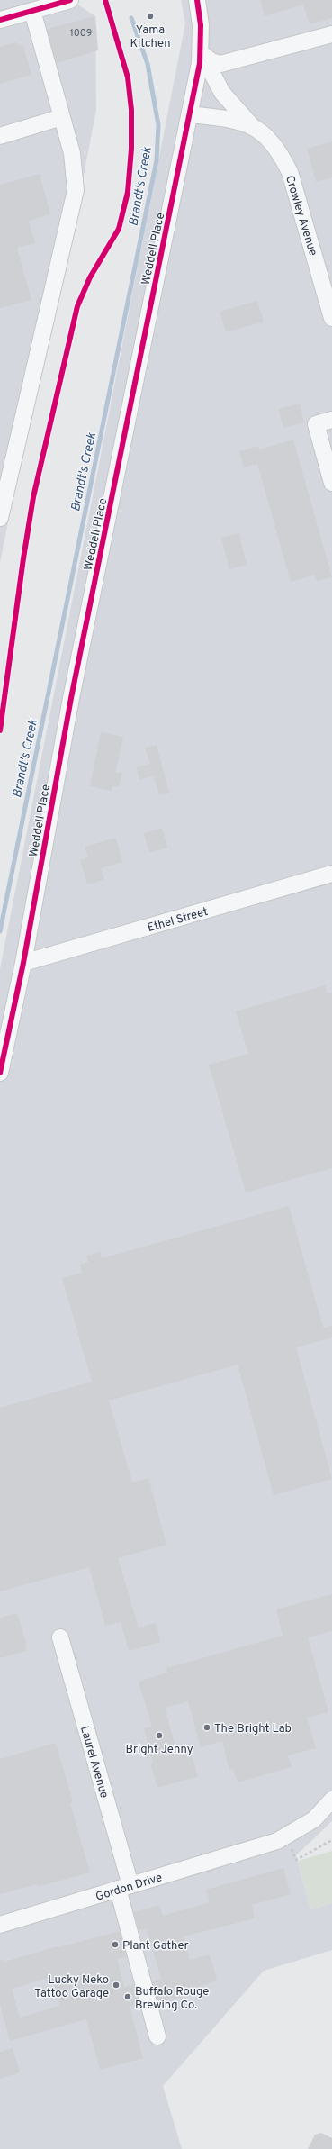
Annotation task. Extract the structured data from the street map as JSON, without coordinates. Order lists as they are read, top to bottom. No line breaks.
{"streets":{"street":["Crowley Avenue","Weddell Place","Ethel Street","Laurel Avenue","Gordon Drive"]},"crossings":[["Crowley Avenue","Weddell Place"],["Weddell Place","Ethel Street"],["Laurel Avenue","Gordon Drive"]],"water":["Brandt's Creek"],"places":["Yama Kitchen","The Bright Lab","Bright Jenny","Plant Gather","Lucky Neko Tattoo Garage","Buffalo Rouge Brewing Co."],"house_numbers":["1009"]}
